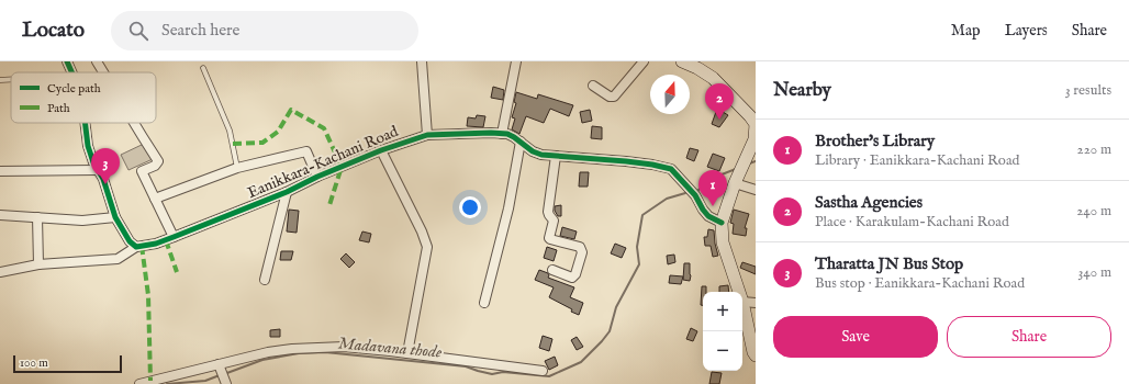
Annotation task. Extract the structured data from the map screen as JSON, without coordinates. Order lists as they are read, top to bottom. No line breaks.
{"streets":{"street":["Eanikkara-Kachani Road"]},"water":["Madavana thode"],"legend":["Cycle path","Path"],"scale_bar":"100 m","north":"top","page":{"header":"Locato","search":"Search here","nav":["Map","Layers","Share"],"heading":["Nearby","3 results"],"pins":["2","3","1"],"list":[{"mark":"1","name":"Brother's Library","note":"Library · Eanikkara-Kachani Road","value":"220 m"},{"mark":"2","name":"Sastha Agencies","note":"Place · Karakulam-Kachani Road","value":"240 m"},{"mark":"3","name":"Tharatta JN Bus Stop","note":"Bus stop · Eanikkara-Kachani Road","value":"340 m"}],"map_buttons":["+","−"],"buttons":["Save","Share"],"scale":"100 m"}}
